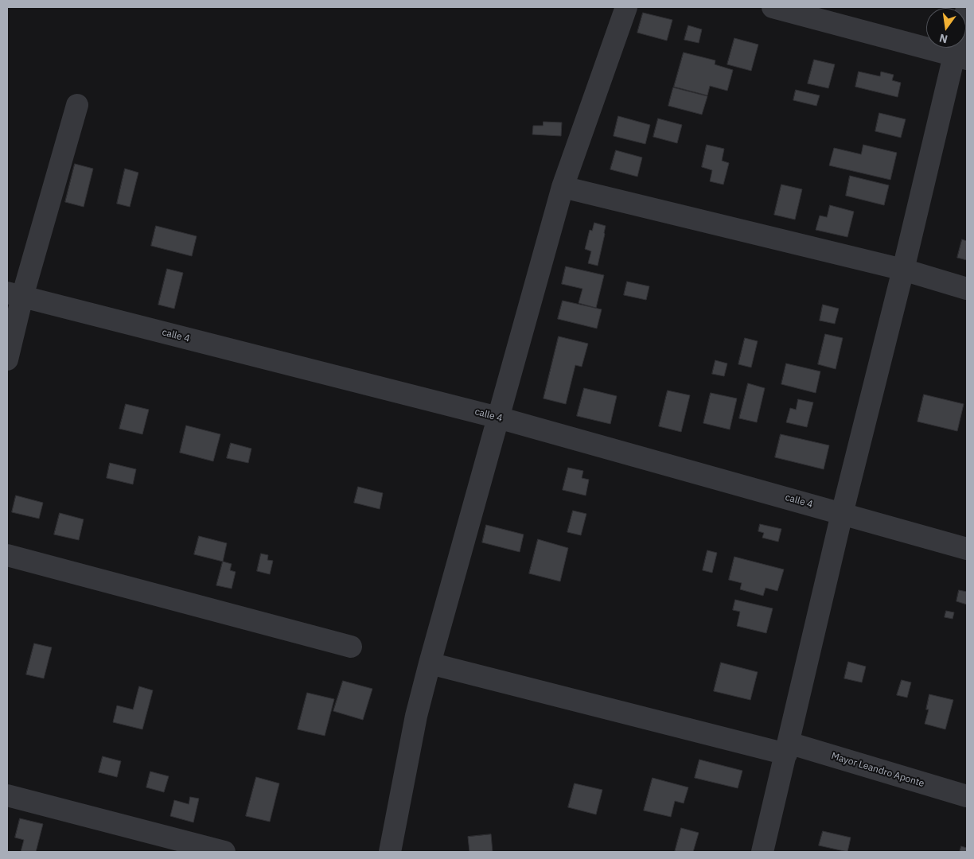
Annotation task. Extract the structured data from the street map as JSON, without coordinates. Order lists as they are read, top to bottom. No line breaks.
{"streets":{"street":["calle 4","Mayor Leandro Aponte"]},"north":"bottom"}
